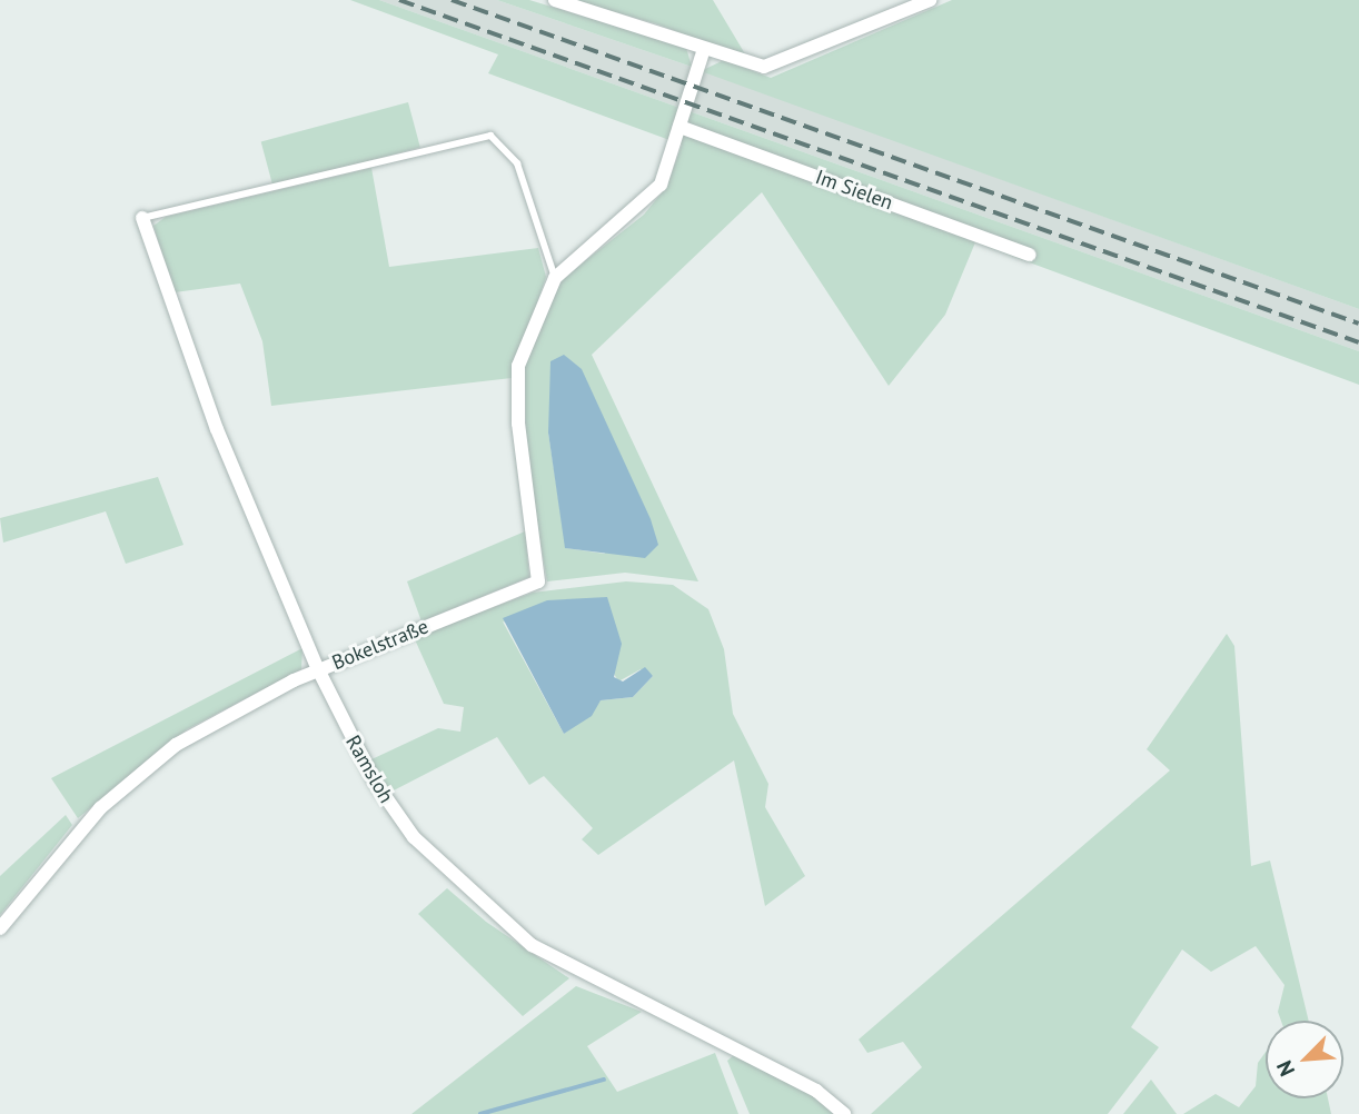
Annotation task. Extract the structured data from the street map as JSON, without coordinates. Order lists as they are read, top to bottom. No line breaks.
{"streets":{"street":["Im Sielen","Bokelstraße","Ramsloh"]},"crossings":[["Im Sielen","Bokelstraße"],["Bokelstraße","Ramsloh"]],"north":"bottom left"}
